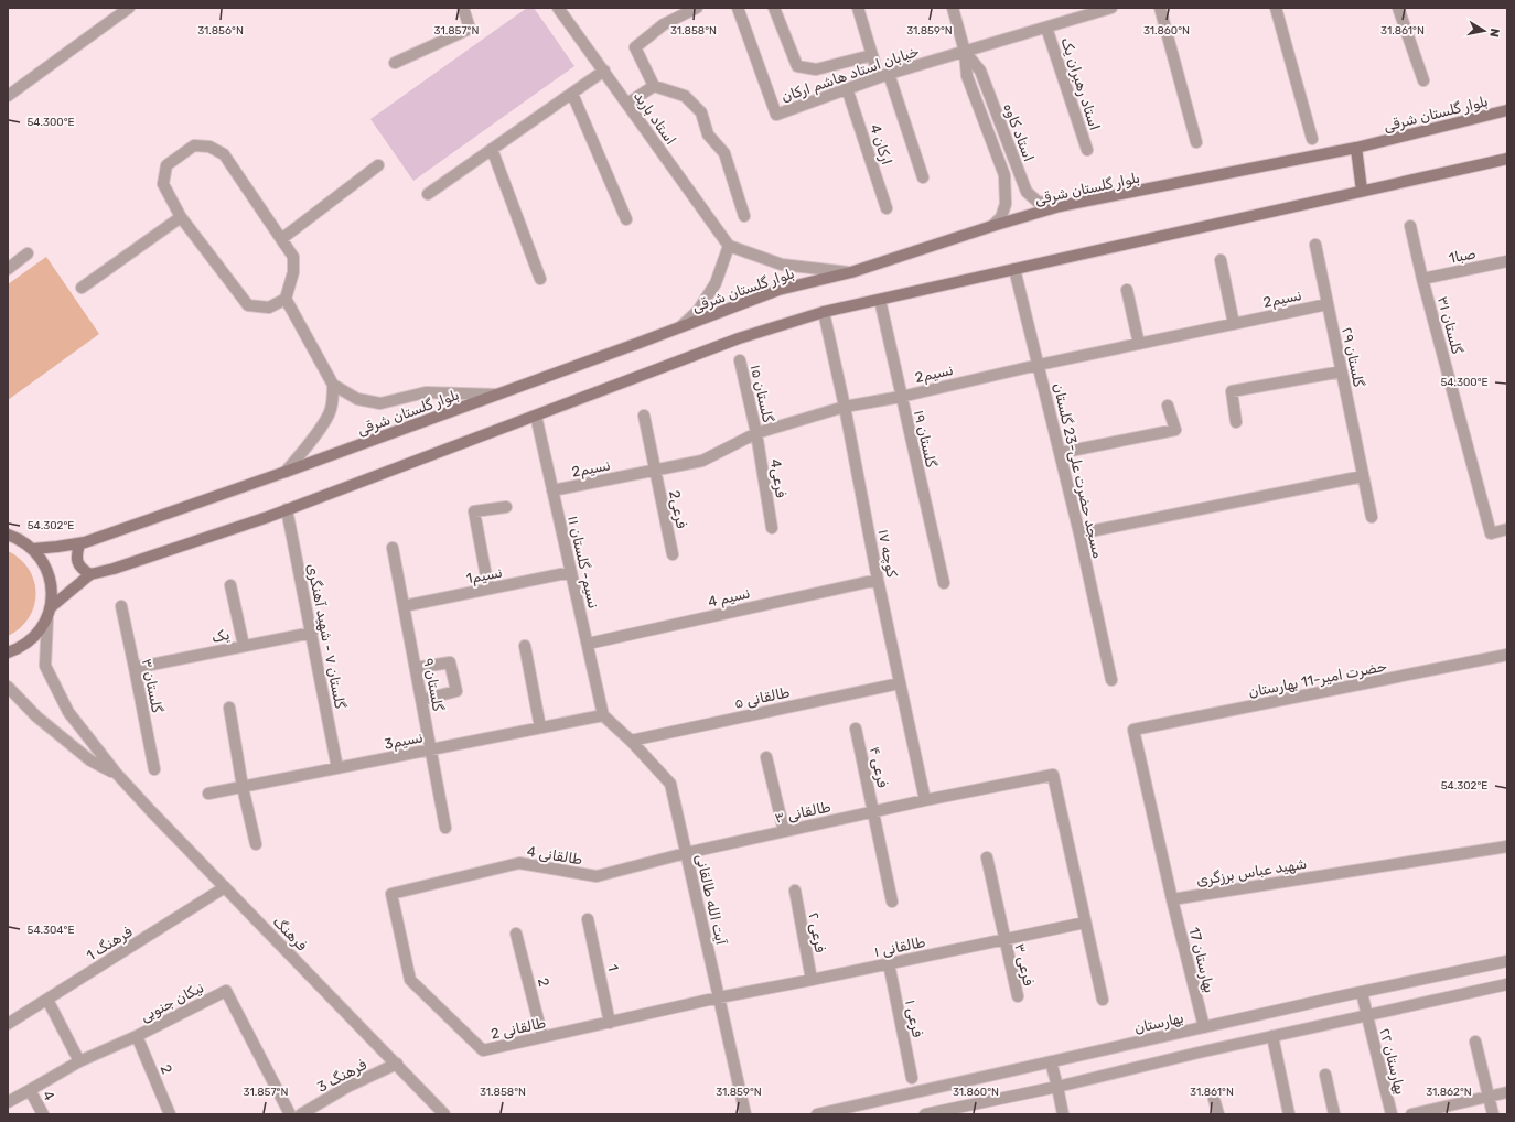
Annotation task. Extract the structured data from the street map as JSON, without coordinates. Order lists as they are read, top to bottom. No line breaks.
{"streets":{"main road":["بلوار گلستان شرقی"],"street":["خیابان استاد هاشم ارکان","استاد رهبران یک","استاد باربد","استاد کاوه","ارکان 4","صبا1","نسیم2","گلستان ۳۱","گلستان ۲۹","گلستان ۱۵","گلستان ۱۹","مسجد حضرت علی-23 گلستان","فرعی4","فرعی2","کوچه ۱۷","نسیم- گلستان ۱۱","نسیم1","نسیم 4","یک","گلستان ۷ - شهید آهنگری","حضرت امیر-11 بهارستان","گلستان ۹","گلستان ۳","طالقانی ۵","نسیم3","فرعی ۴","طالقانی ۳","طالقانی 4","شهید عباس برزگری","آیت الله طالقانی","فرعی ۲","فرهنگ","فرهنگ 1","طالقانی ۱","بهارستان 17","فرعی ۳","1","2","نیکان جنوبی","فرعی ۱","بهارستان","طالقانی 2","بهارستان ۲۲","فرهنگ 3","4"]},"crossings":[["خیابان استاد هاشم ارکان","استاد رهبران یک"],["خیابان استاد هاشم ارکان","استاد کاوه"],["خیابان استاد هاشم ارکان","ارکان 4"],["بلوار گلستان شرقی","استاد کاوه"],["صبا1","گلستان ۳۱"],["نسیم2","گلستان ۲۹"],["نسیم2","گلستان ۱۵"],["نسیم2","گلستان ۱۹"],["نسیم2","مسجد حضرت علی-23 گلستان"],["نسیم2","فرعی4"],["نسیم2","فرعی2"],["نسیم2","کوچه ۱۷"],["نسیم2","نسیم- گلستان ۱۱"],["گلستان ۱۵","فرعی4"],["کوچه ۱۷","نسیم 4"],["کوچه ۱۷","طالقانی ۵"],["کوچه ۱۷","طالقانی ۳"],["نسیم- گلستان ۱۱","نسیم1"],["نسیم- گلستان ۱۱","نسیم 4"],["نسیم- گلستان ۱۱","نسیم3"],["نسیم- گلستان ۱۱","آیت الله طالقانی"],["نسیم1","گلستان ۹"],["یک","گلستان ۷ - شهید آهنگری"],["یک","گلستان ۳"],["گلستان ۷ - شهید آهنگری","نسیم3"],["حضرت امیر-11 بهارستان","شهید عباس برزگری"],["حضرت امیر-11 بهارستان","بهارستان 17"],["گلستان ۹","نسیم3"],["طالقانی ۵","آیت الله طالقانی"],["نسیم3","آیت الله طالقانی"],["فرعی ۴","طالقانی ۳"],["طالقانی ۳","طالقانی 4"],["طالقانی ۳","آیت الله طالقانی"],["طالقانی ۳","طالقانی ۱"],["طالقانی 4","آیت الله طالقانی"],["طالقانی 4","طالقانی 2"],["شهید عباس برزگری","بهارستان 17"],["آیت الله طالقانی","طالقانی ۱"],["آیت الله طالقانی","طالقانی 2"],["فرعی ۲","طالقانی ۱"],["فرهنگ","فرهنگ 1"],["فرهنگ","فرهنگ 3"],["طالقانی ۱","فرعی ۳"],["طالقانی ۱","فرعی ۱"],["طالقانی ۱","طالقانی 2"],["بهارستان 17","بهارستان"],["1","طالقانی 2"],["2","نیکان جنوبی"],["2","طالقانی 2"],["نیکان جنوبی","4"],["بهارستان","بهارستان ۲۲"]],"north":"right","coordinates":["31.858°N","31.860°N","31.856°N","31.857°N","31.859°N","31.861°N","54.300°E","54.302°E","54.304°E","31.862°N"]}
